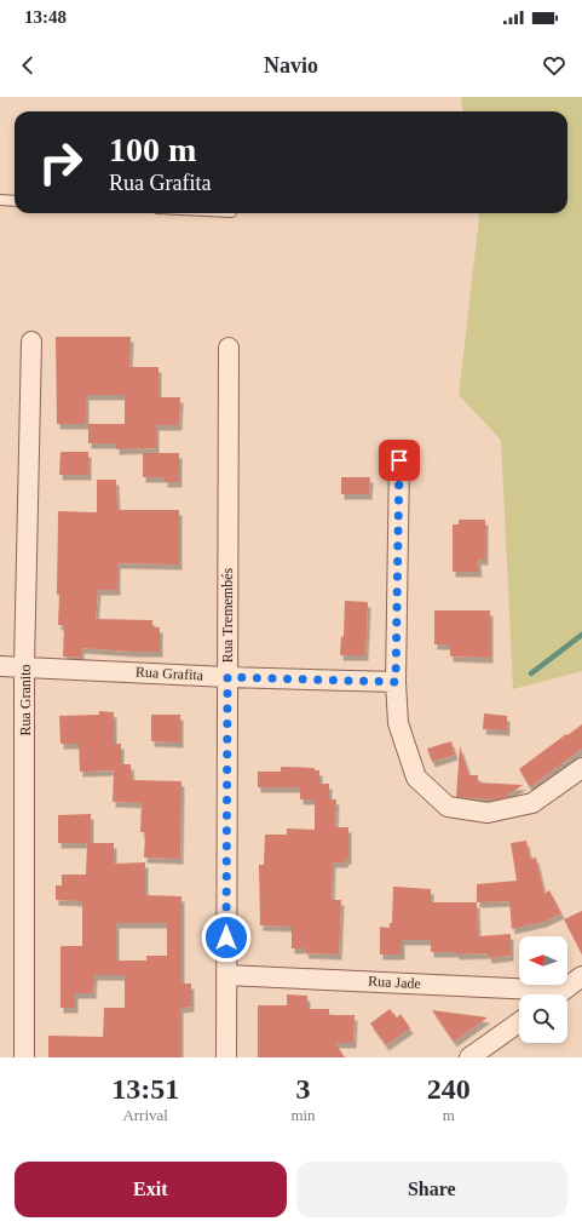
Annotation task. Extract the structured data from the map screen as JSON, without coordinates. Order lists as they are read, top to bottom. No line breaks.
{"streets":{"street":["Rua Tremembés","Rua Grafita","Rua Granito","Rua Jade"]},"crossings":[["Rua Tremembés","Rua Grafita"],["Rua Tremembés","Rua Jade"],["Rua Grafita","Rua Granito"]],"north":"left","page":{"status":"13:48","header":"Navio","turn":["100 m","Rua Grafita"],"eta":["13:51","Arrival","3","min","240","m"],"buttons":["Exit","Share"]}}
